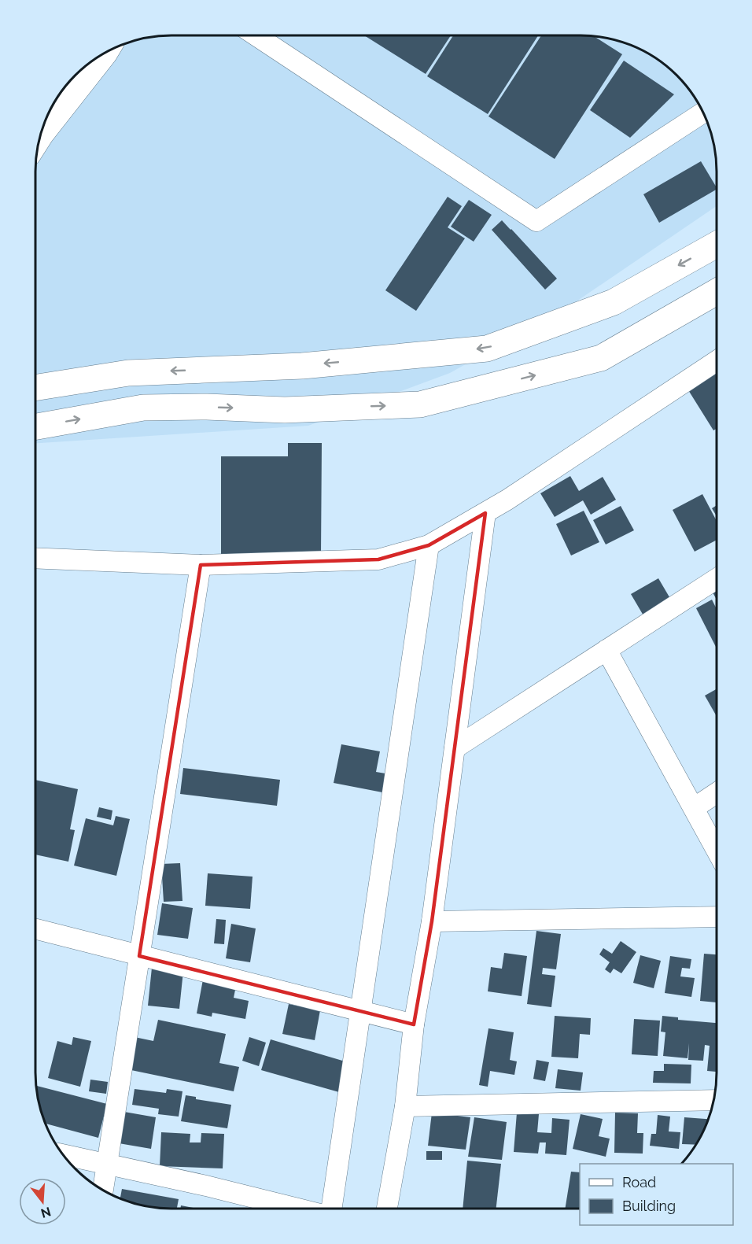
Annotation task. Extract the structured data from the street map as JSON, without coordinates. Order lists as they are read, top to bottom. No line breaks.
{"legend":["Road","Building"],"north":"bottom"}
